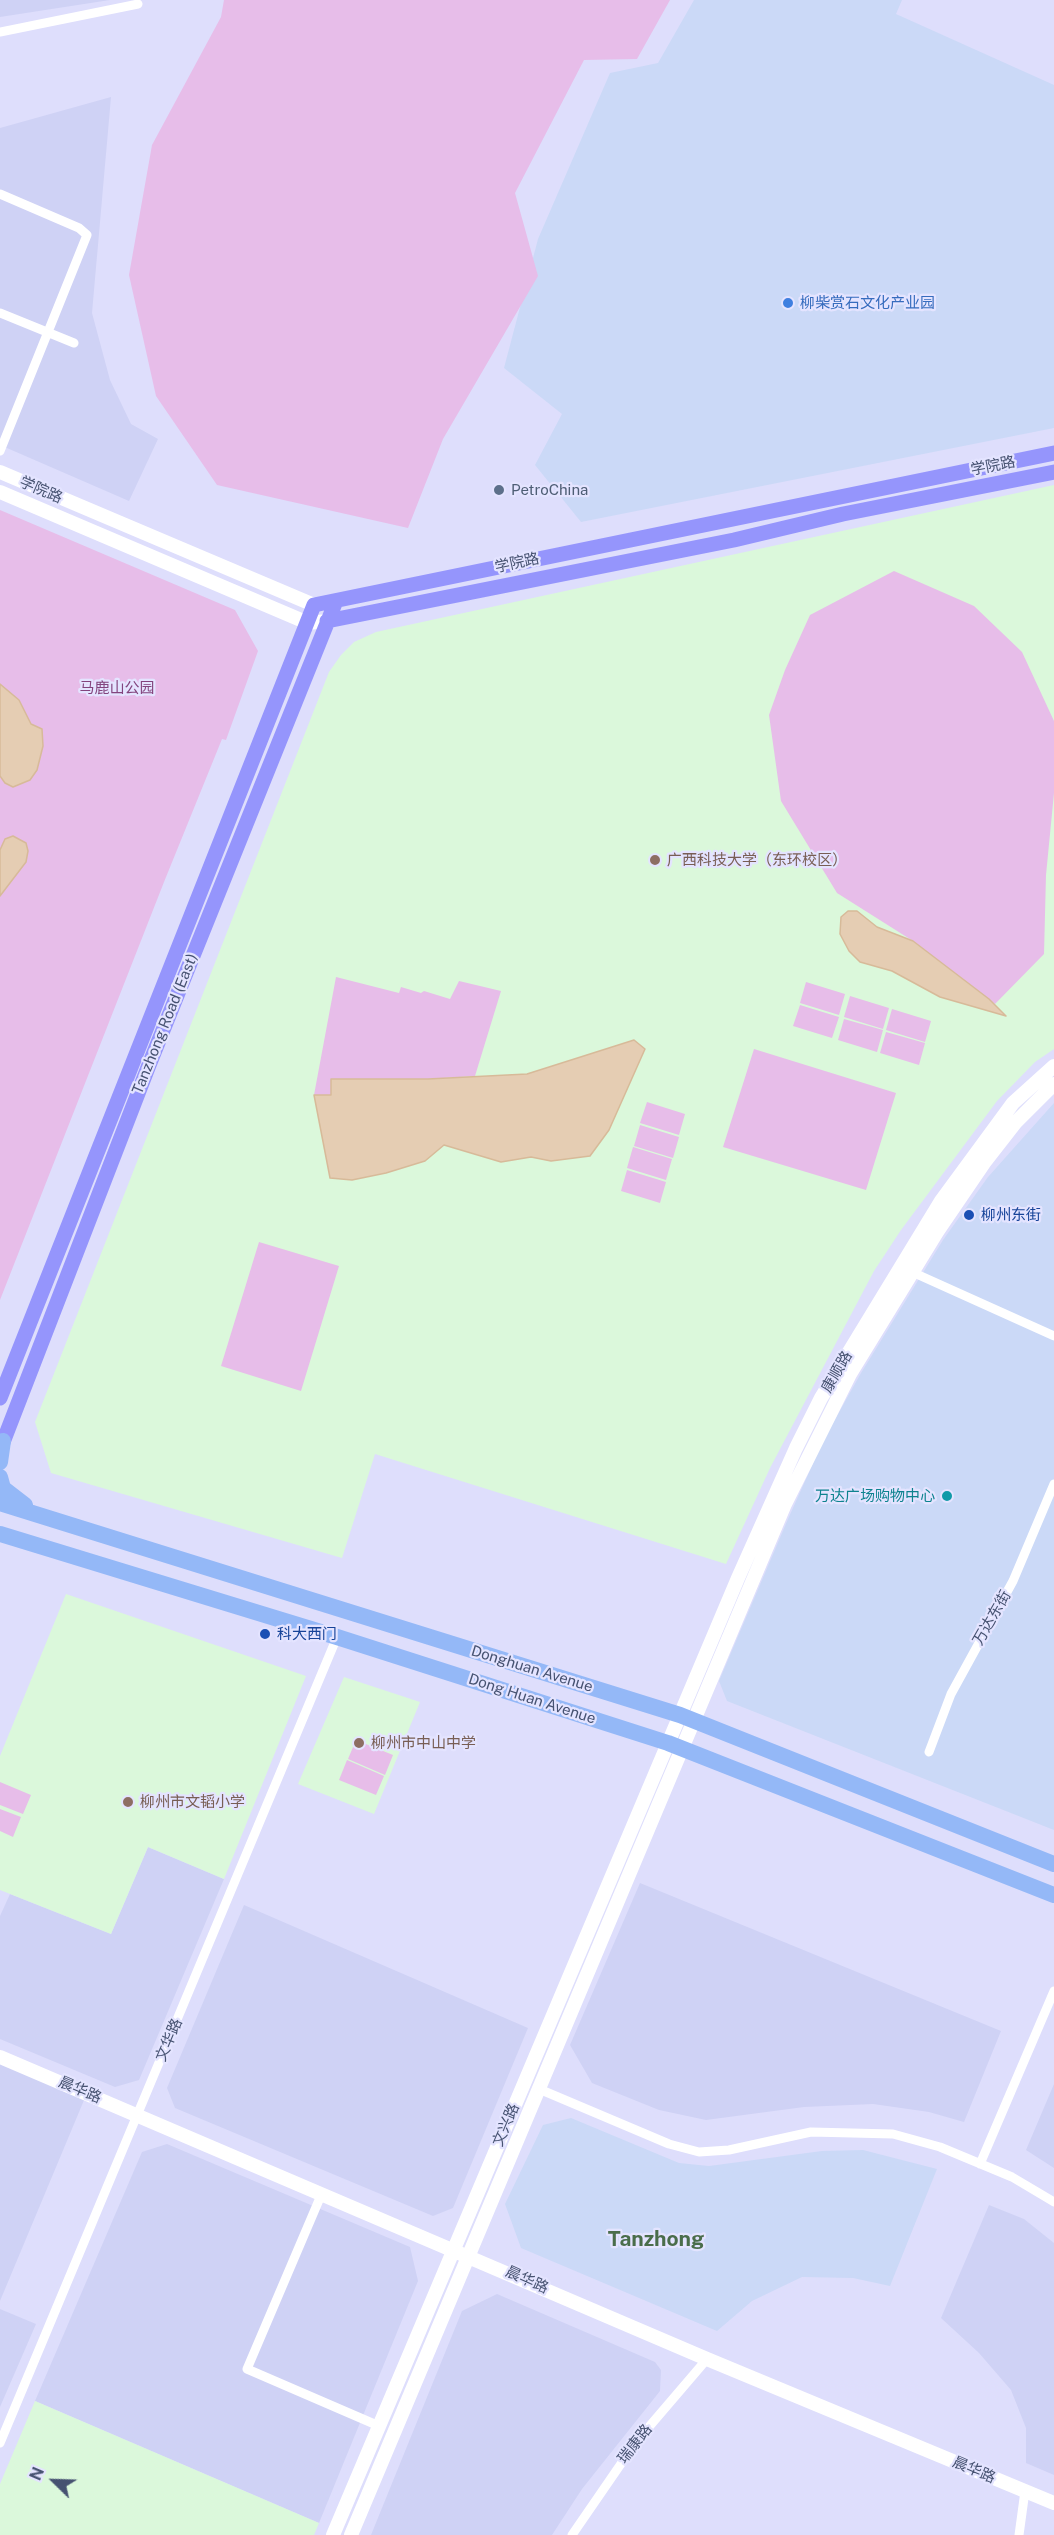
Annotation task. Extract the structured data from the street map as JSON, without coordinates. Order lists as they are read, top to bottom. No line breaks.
{"streets":{"highway":["Donghuan Avenue","Dong Huan Avenue"],"main road":["学院路","Tanzhong Road (East)","康顺路","晨华路","文兴路"],"street":["万达东街","文华路","瑞康路"]},"crossings":[["学院路","Tanzhong Road (East)"],["康顺路","Donghuan Avenue"],["康顺路","文兴路"],["Donghuan Avenue","文兴路"],["Dong Huan Avenue","文华路"],["Dong Huan Avenue","文兴路"],["文华路","晨华路"],["晨华路","文兴路"],["晨华路","瑞康路"]],"districts":["Tanzhong"],"parks":["马鹿山公园"],"places":["柳柴赏石文化产业园","PetroChina","广西科技大学（东环校区）","柳州东街","万达广场购物中心","科大西门","柳州市中山中学","柳州市文韬小学"],"north":"top left"}
